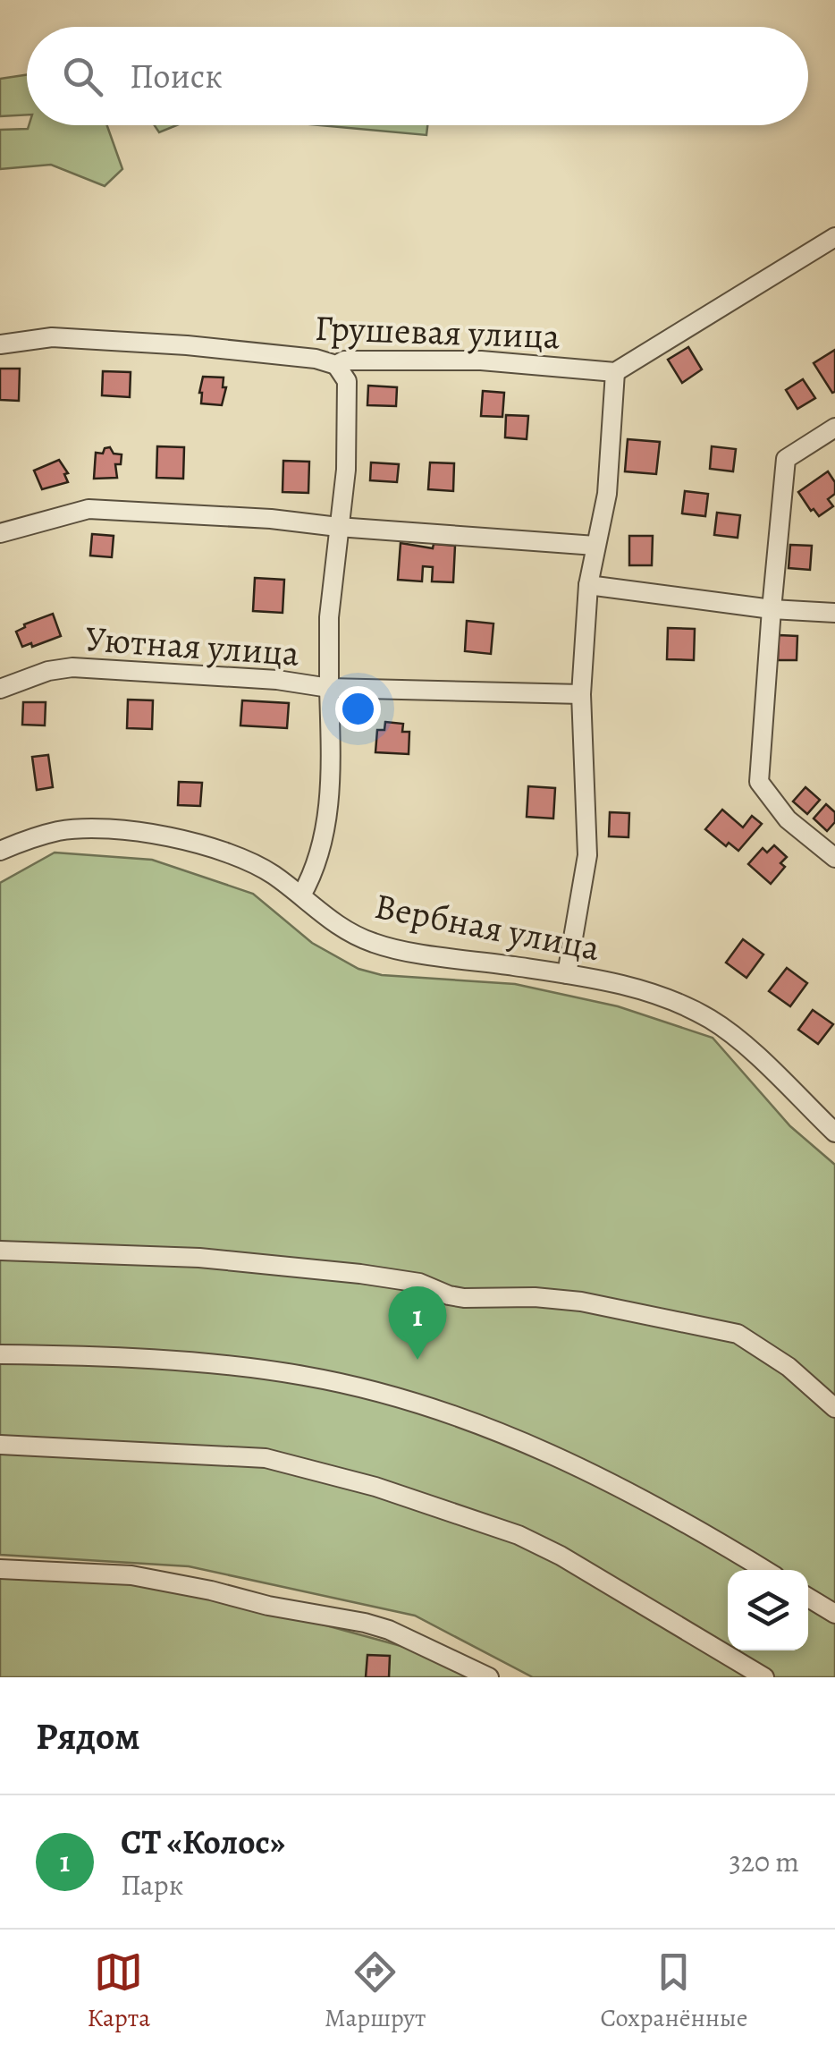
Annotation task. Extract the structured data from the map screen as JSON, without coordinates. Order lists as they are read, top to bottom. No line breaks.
{"streets":{"street":["Грушевая улица","Уютная улица","Вербная улица"]},"page":{"search":"Поиск","pins":"1","heading":"Рядом","list":[{"mark":"1","name":"СТ «Колос»","note":"Парк","value":"320 m"}],"nav":["Карта","Маршрут","Сохранённые"]}}
